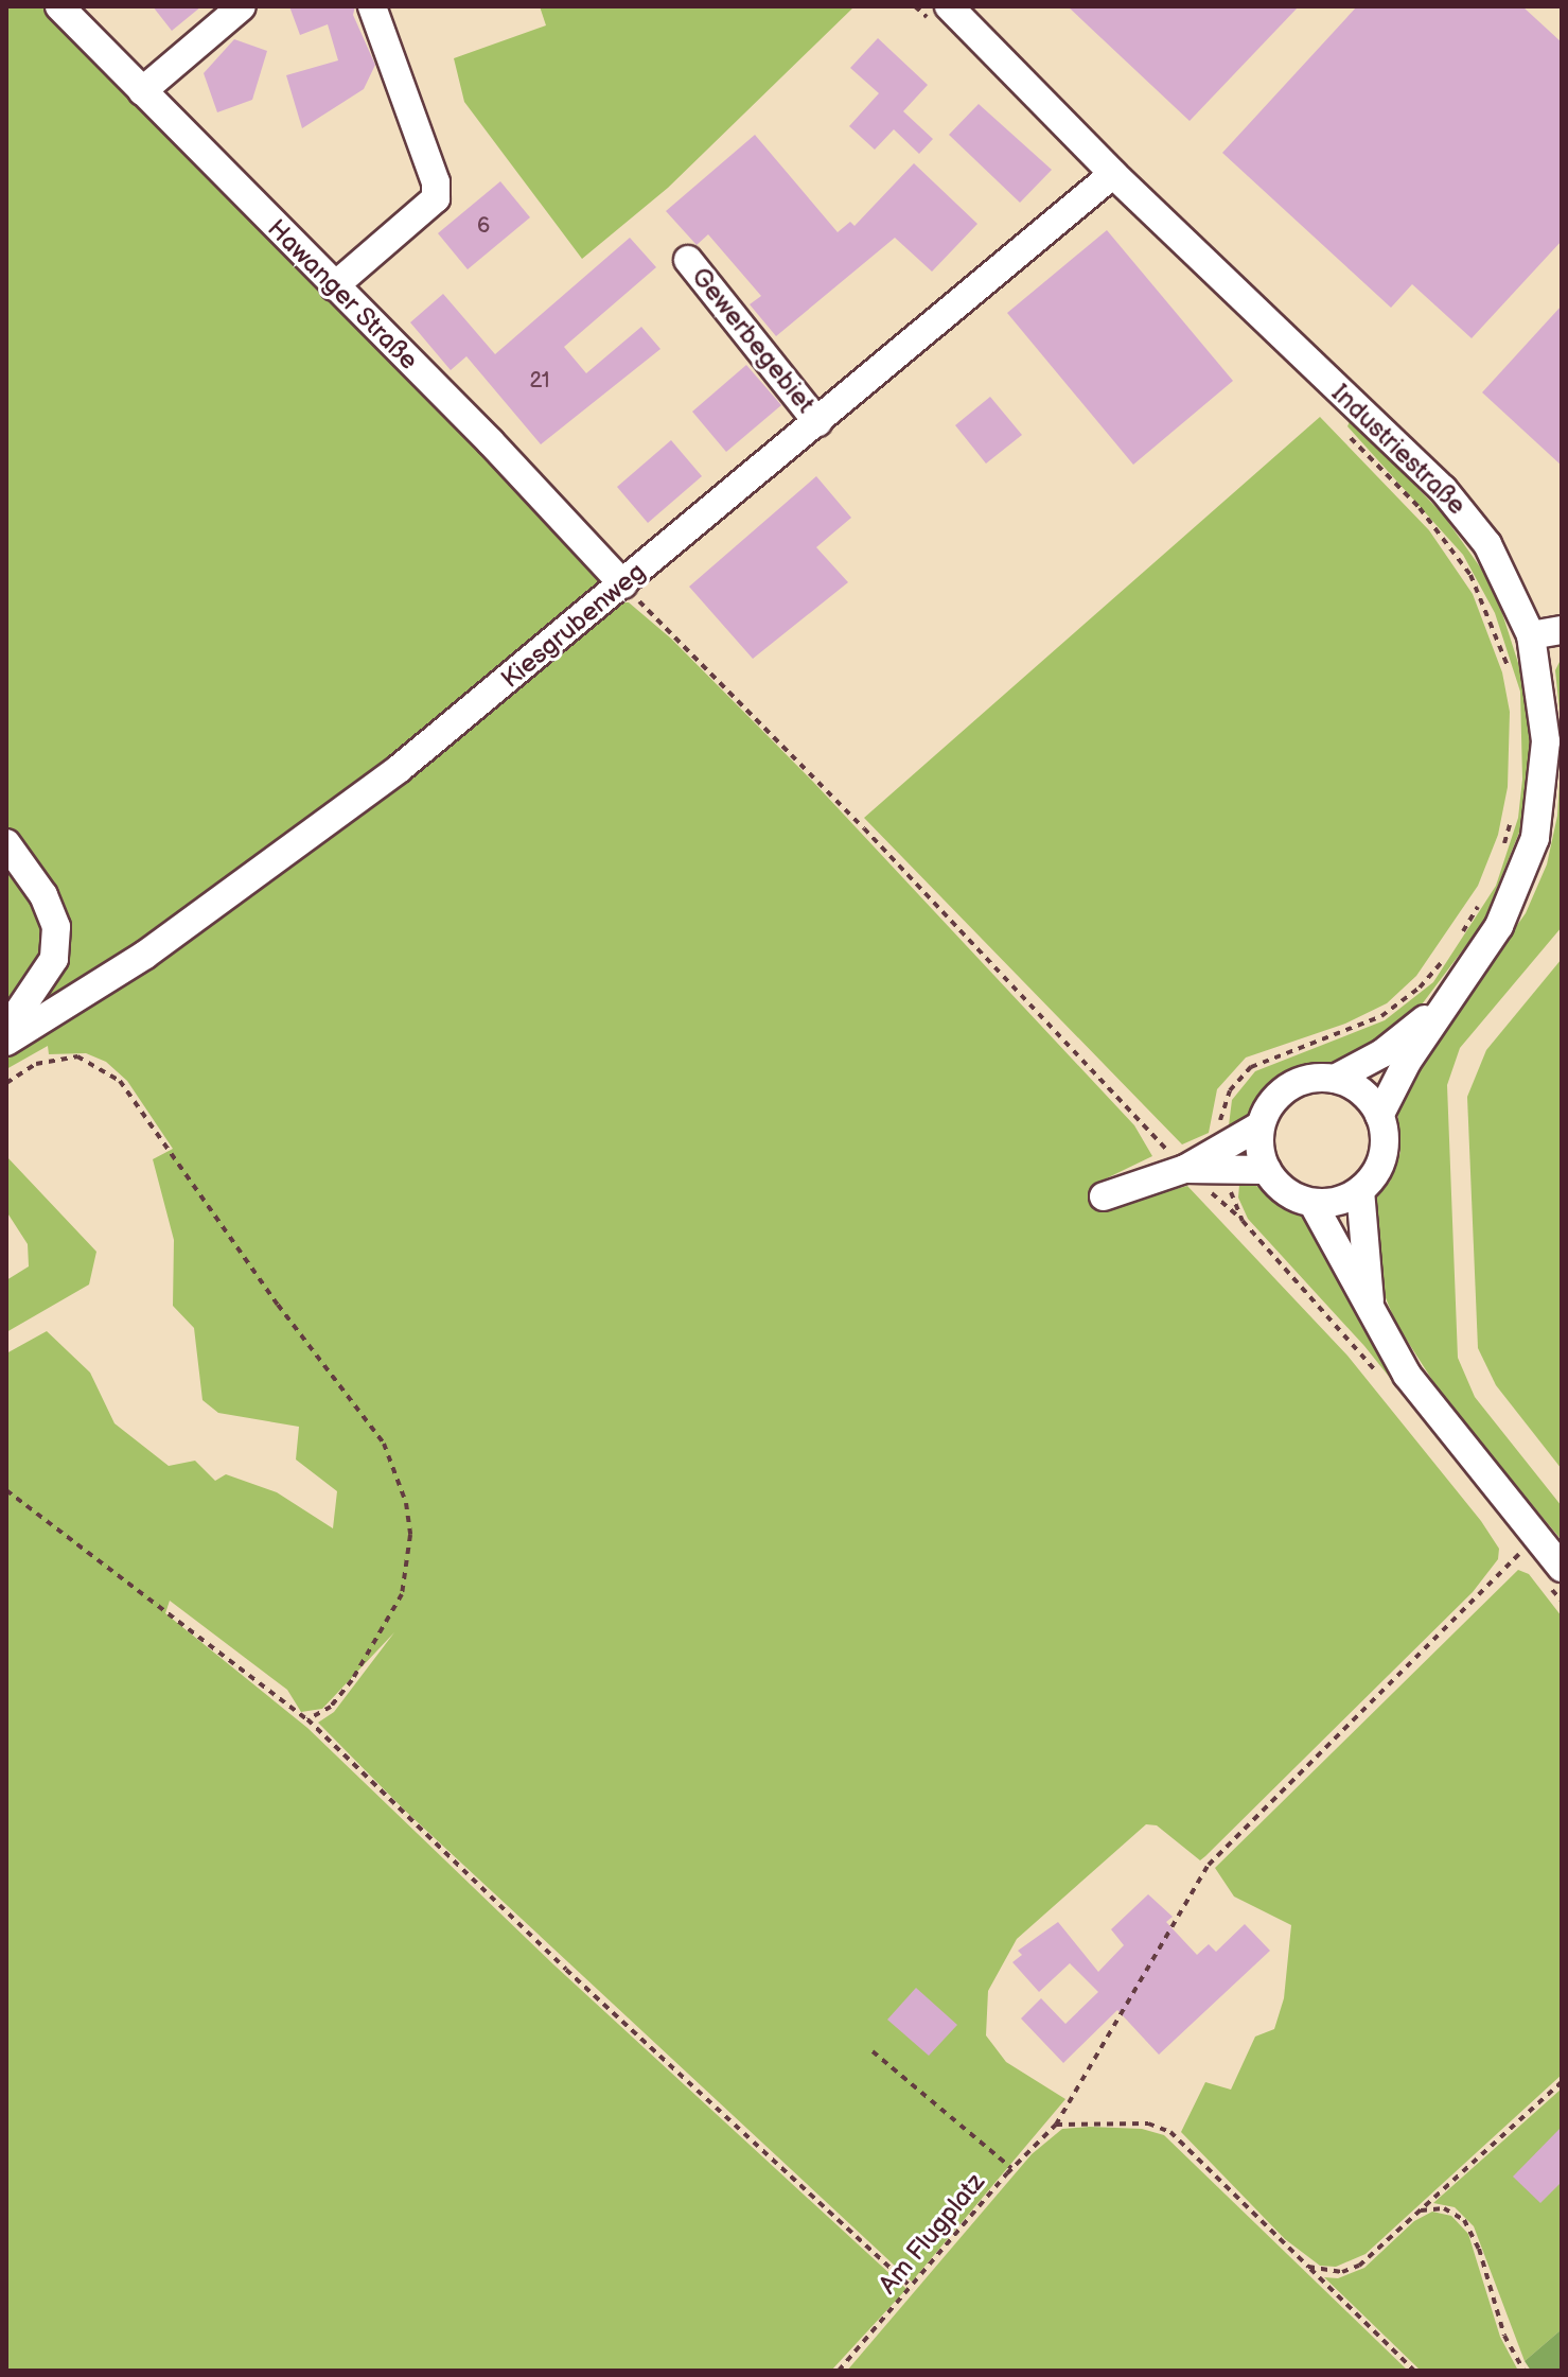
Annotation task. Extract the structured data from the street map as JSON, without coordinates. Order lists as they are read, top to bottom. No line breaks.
{"streets":{"street":["Hawanger Straße","Gewerbegebiet","Industriestraße","Kiesgrubenweg"],"path":["Am Flugplatz"]},"crossings":[["Hawanger Straße","Kiesgrubenweg"],["Gewerbegebiet","Kiesgrubenweg"],["Industriestraße","Kiesgrubenweg"]],"house_numbers":["6","21"]}
